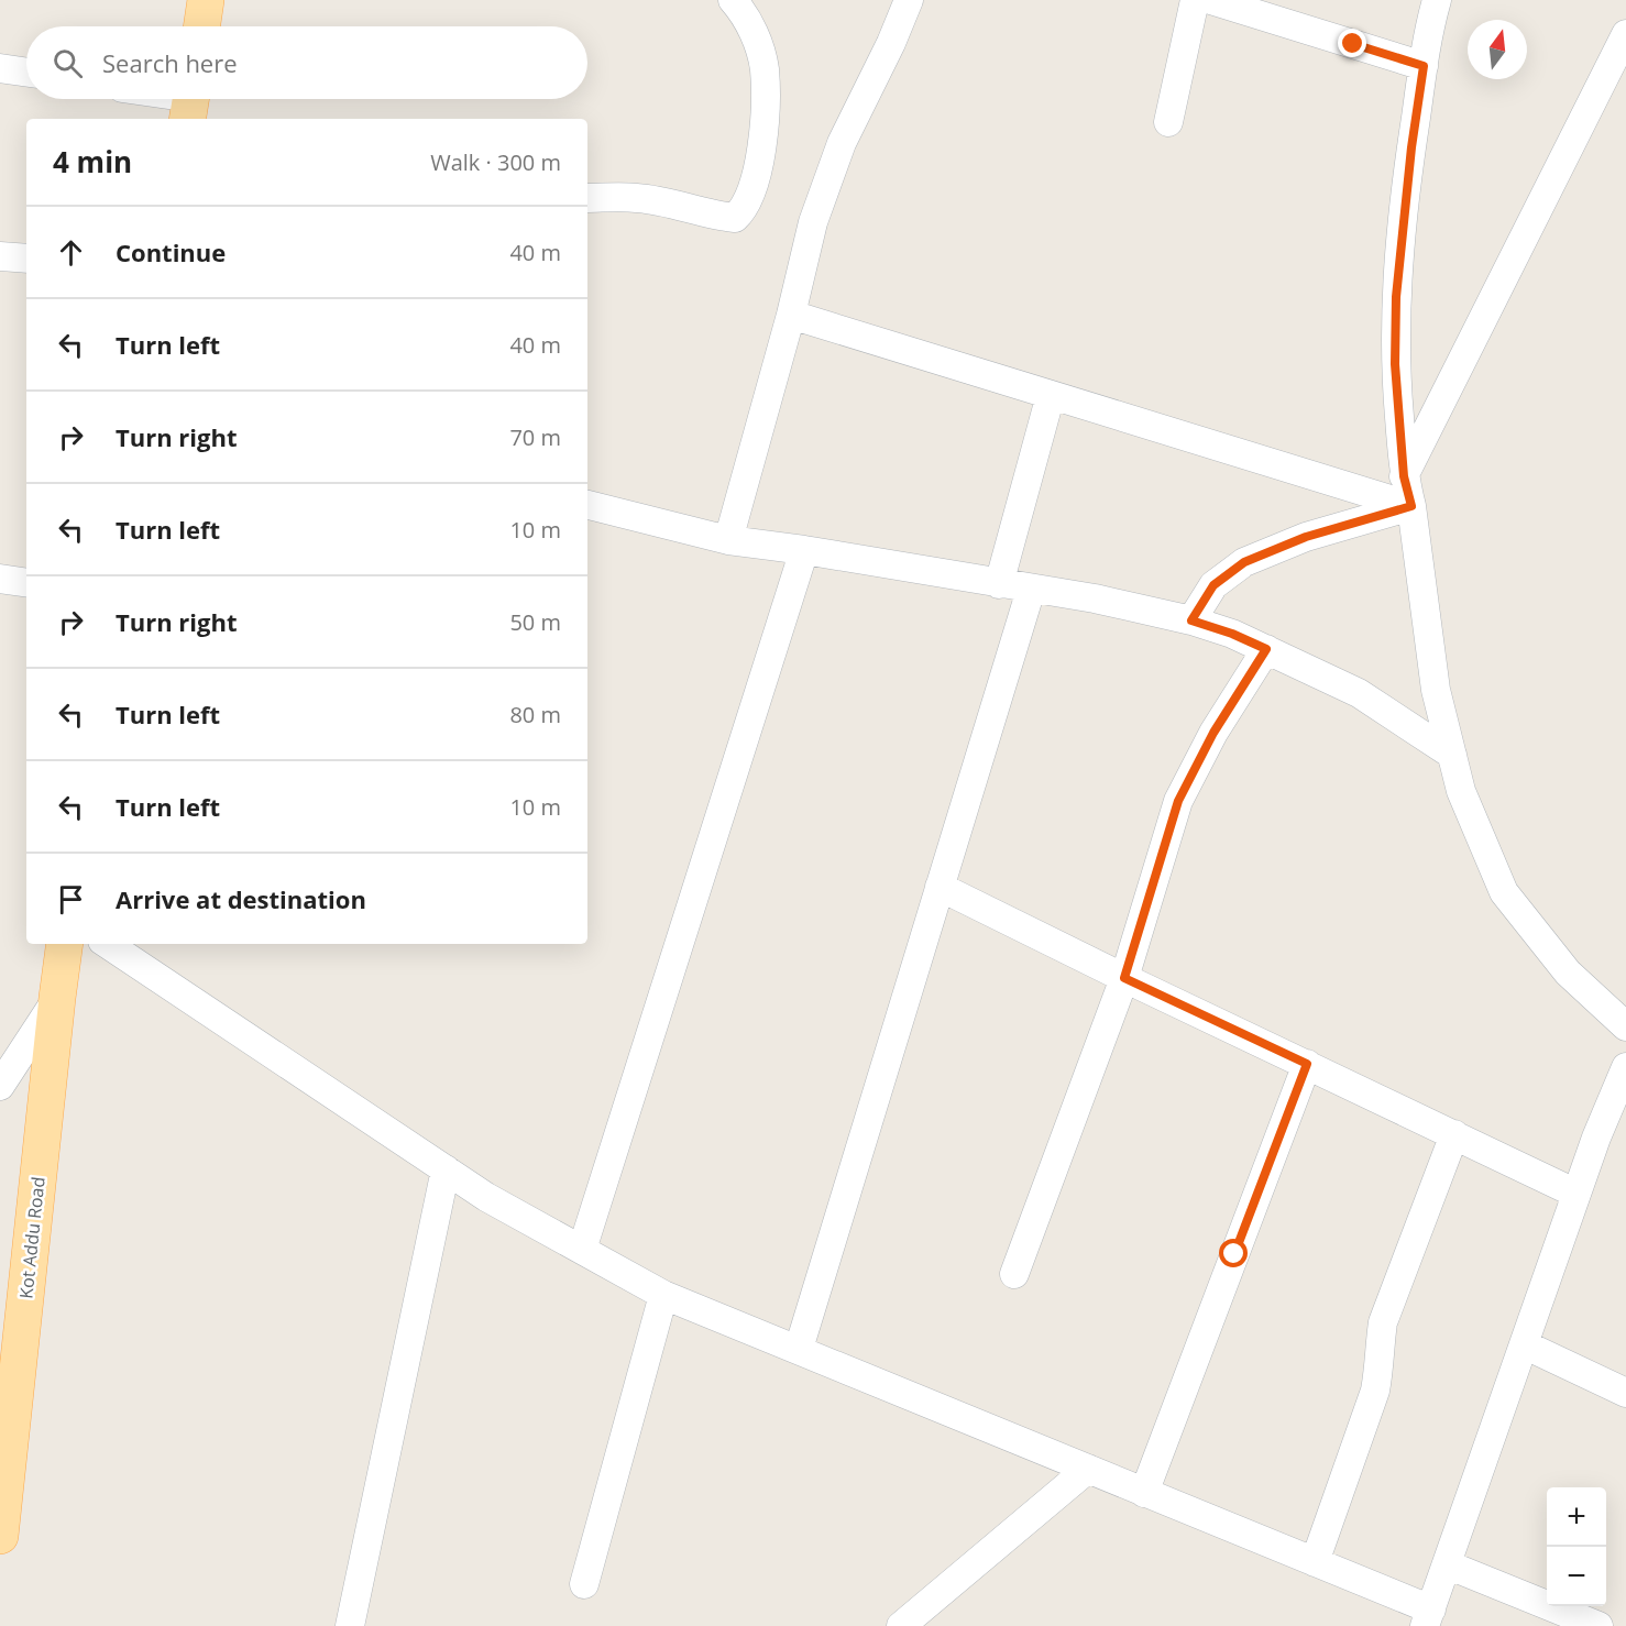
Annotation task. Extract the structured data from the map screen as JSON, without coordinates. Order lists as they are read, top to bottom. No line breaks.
{"streets":{"main road":["Kot Addu Road"]},"north":"top","page":{"search":"Search here","heading":["4 min","Walk · 300 m"],"list":[["Continue","40 m"],["Turn left","40 m"],["Turn right","70 m"],["Turn left","10 m"],["Turn right","50 m"],["Turn left","80 m"],["Turn left","10 m"],"Arrive at destination"],"map_buttons":["+","−"]}}
